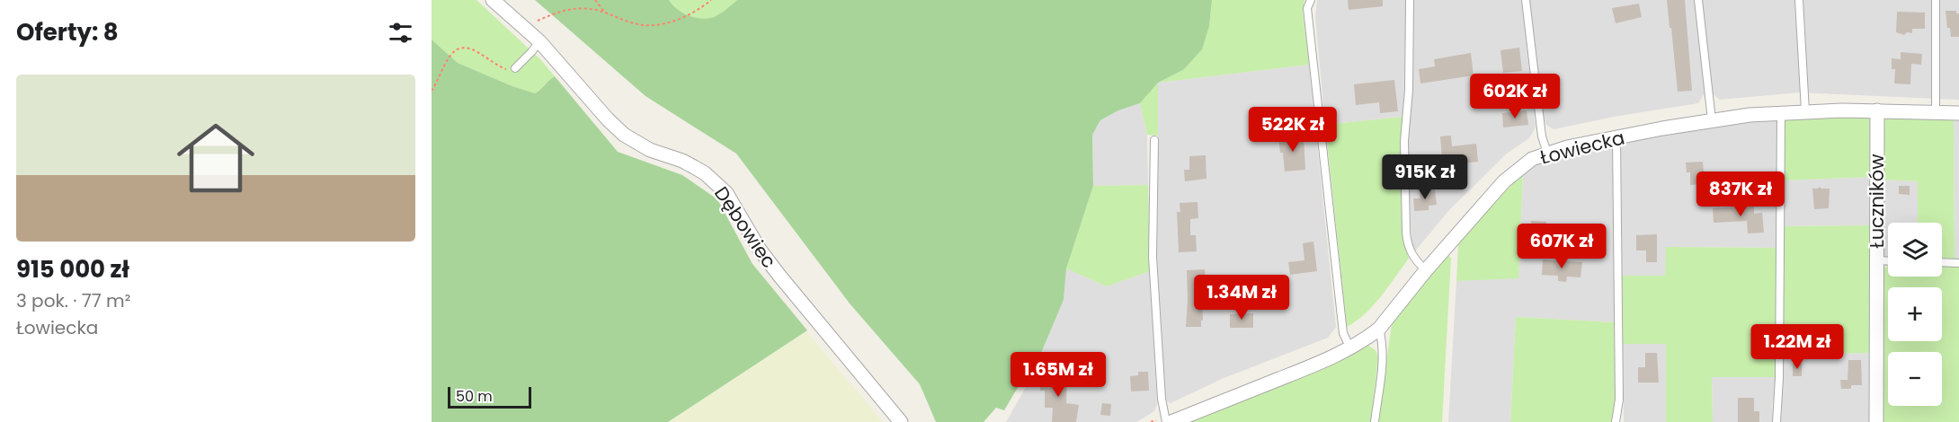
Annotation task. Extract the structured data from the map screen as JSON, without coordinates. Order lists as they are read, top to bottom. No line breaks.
{"streets":{"street":["Łowiecka","Łuczników","Dębowiec"]},"crossings":[["Łowiecka","Łuczników"]],"scale_bar":"50 m","page":{"heading":"Oferty: 8","list":[{"name":"915 000 zł","note":"3 pok. · 77 m² · Łowiecka"}],"price":["602K zł","522K zł","915K zł","837K zł","607K zł","1.34M zł","1.22M zł","1.65M zł"],"map_buttons":["+","−"],"scale":"50 m"}}
